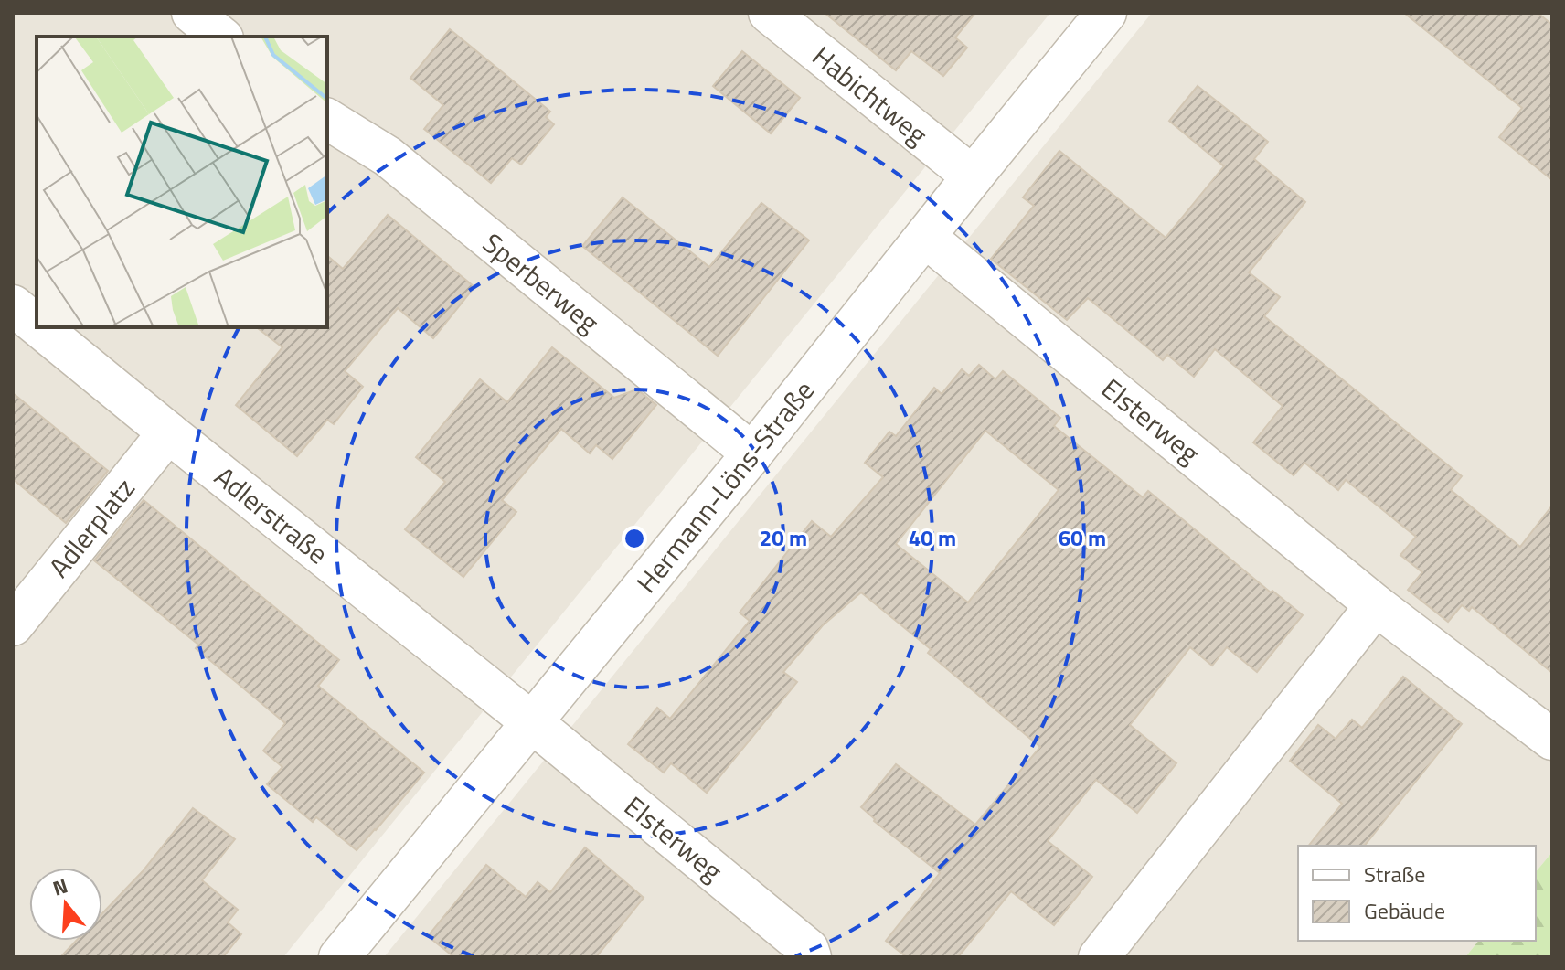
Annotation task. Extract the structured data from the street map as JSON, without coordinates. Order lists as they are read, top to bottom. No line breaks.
{"streets":{"street":["Habichtweg","Sperberweg","Elsterweg","Hermann-Löns-Straße","Adlerstraße","Adlerplatz"]},"crossings":[["Habichtweg","Hermann-Löns-Straße"],["Sperberweg","Hermann-Löns-Straße"],["Elsterweg","Hermann-Löns-Straße"],["Elsterweg","Adlerstraße"],["Hermann-Löns-Straße","Adlerstraße"],["Adlerstraße","Adlerplatz"]],"legend":["Straße","Gebäude"],"north":"top","rings":["20 m","40 m","60 m"]}
